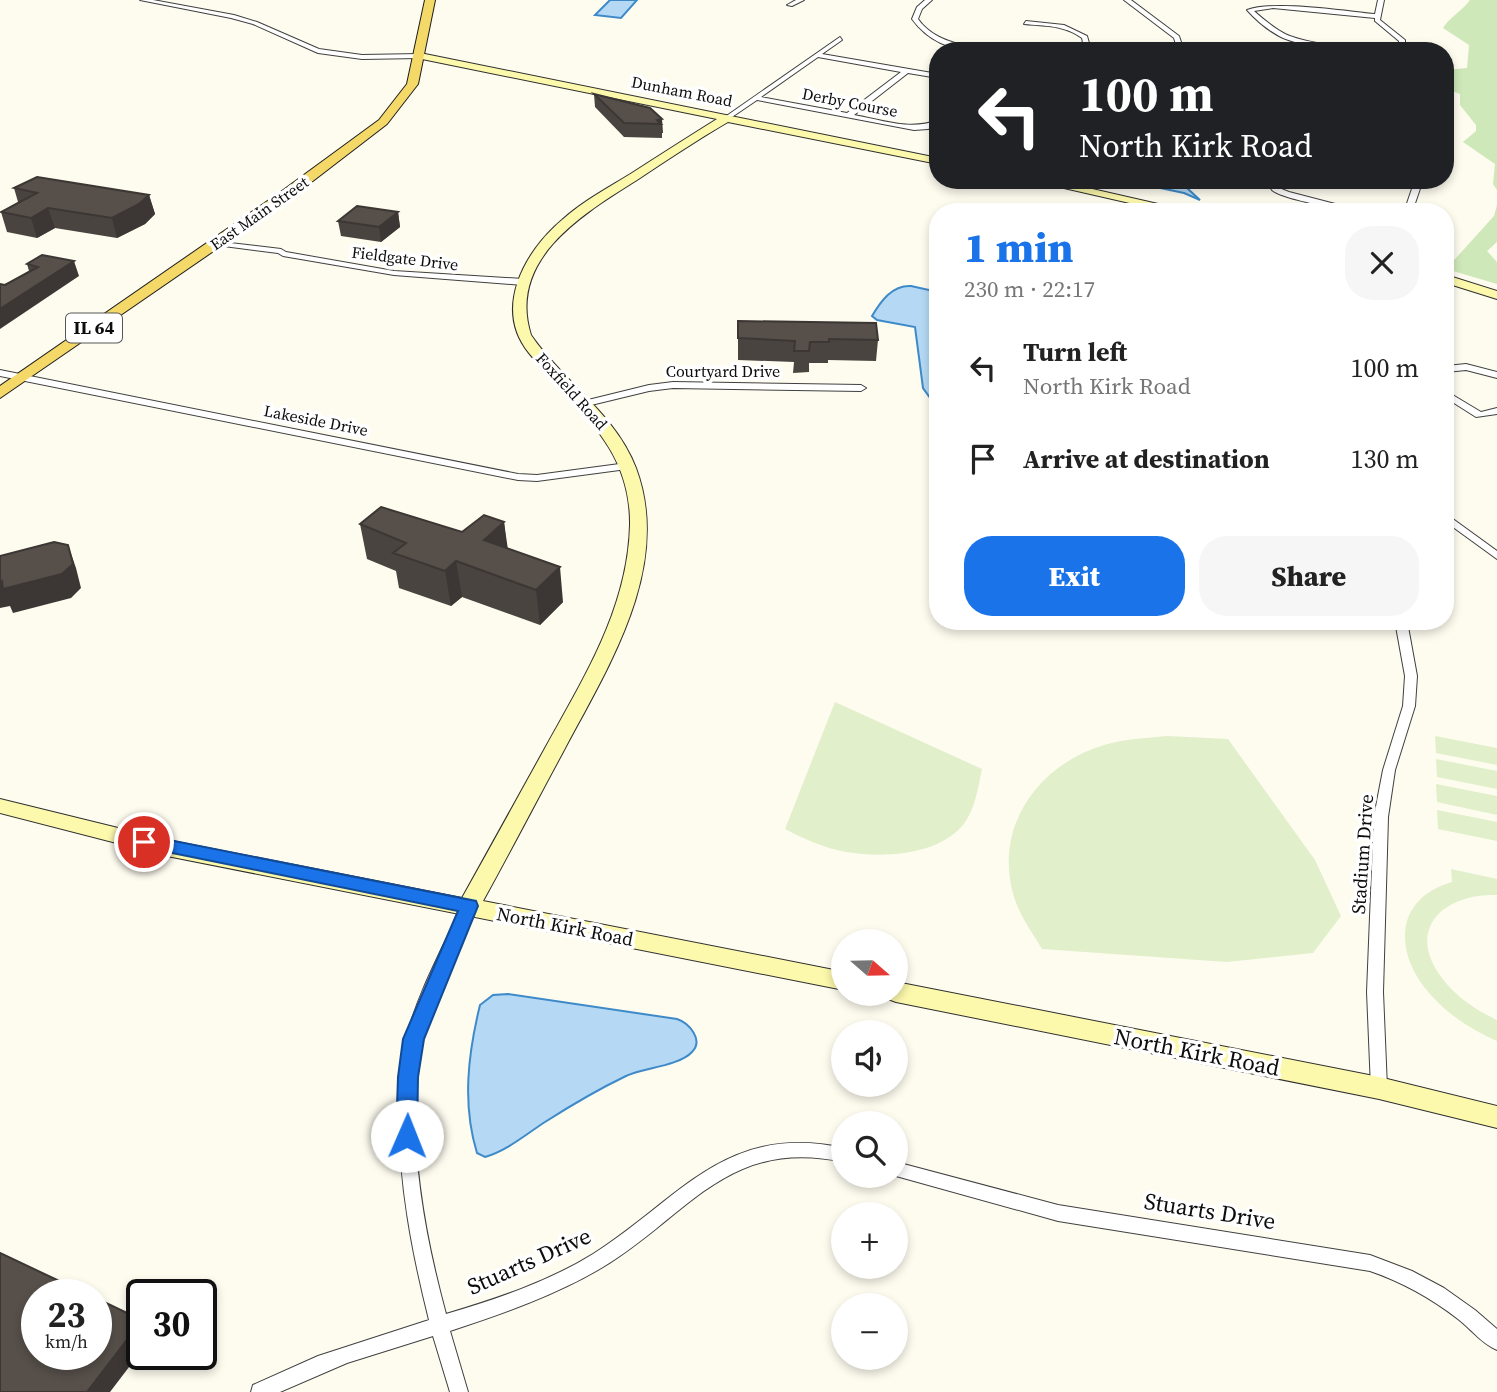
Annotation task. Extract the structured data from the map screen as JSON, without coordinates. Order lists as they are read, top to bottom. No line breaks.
{"streets":{"main road":["East Main Street","IL 64"],"street":["Dunham Road","Derby Course","Fieldgate Drive","Courtyard Drive","Foxfield Road","Lakeside Drive","Stadium Drive","North Kirk Road","Stuarts Drive"]},"crossings":[["Dunham Road","East Main Street"],["Dunham Road","Foxfield Road"],["Derby Course","Foxfield Road"],["East Main Street","Fieldgate Drive"],["East Main Street","Lakeside Drive"],["Fieldgate Drive","Foxfield Road"],["Courtyard Drive","Foxfield Road"],["Foxfield Road","Lakeside Drive"],["Foxfield Road","North Kirk Road"],["Stadium Drive","North Kirk Road"]],"north":"right","page":{"turn":["100 m","North Kirk Road"],"heading":["1 min","230 m · 22:17"],"list":[{"name":"Turn left","note":"North Kirk Road","value":"100 m"},{"name":"Arrive at destination","value":"130 m"}],"buttons":["Exit","Share"],"map_buttons":["+","−"],"speed":"23 km/h","limit":"30"}}
